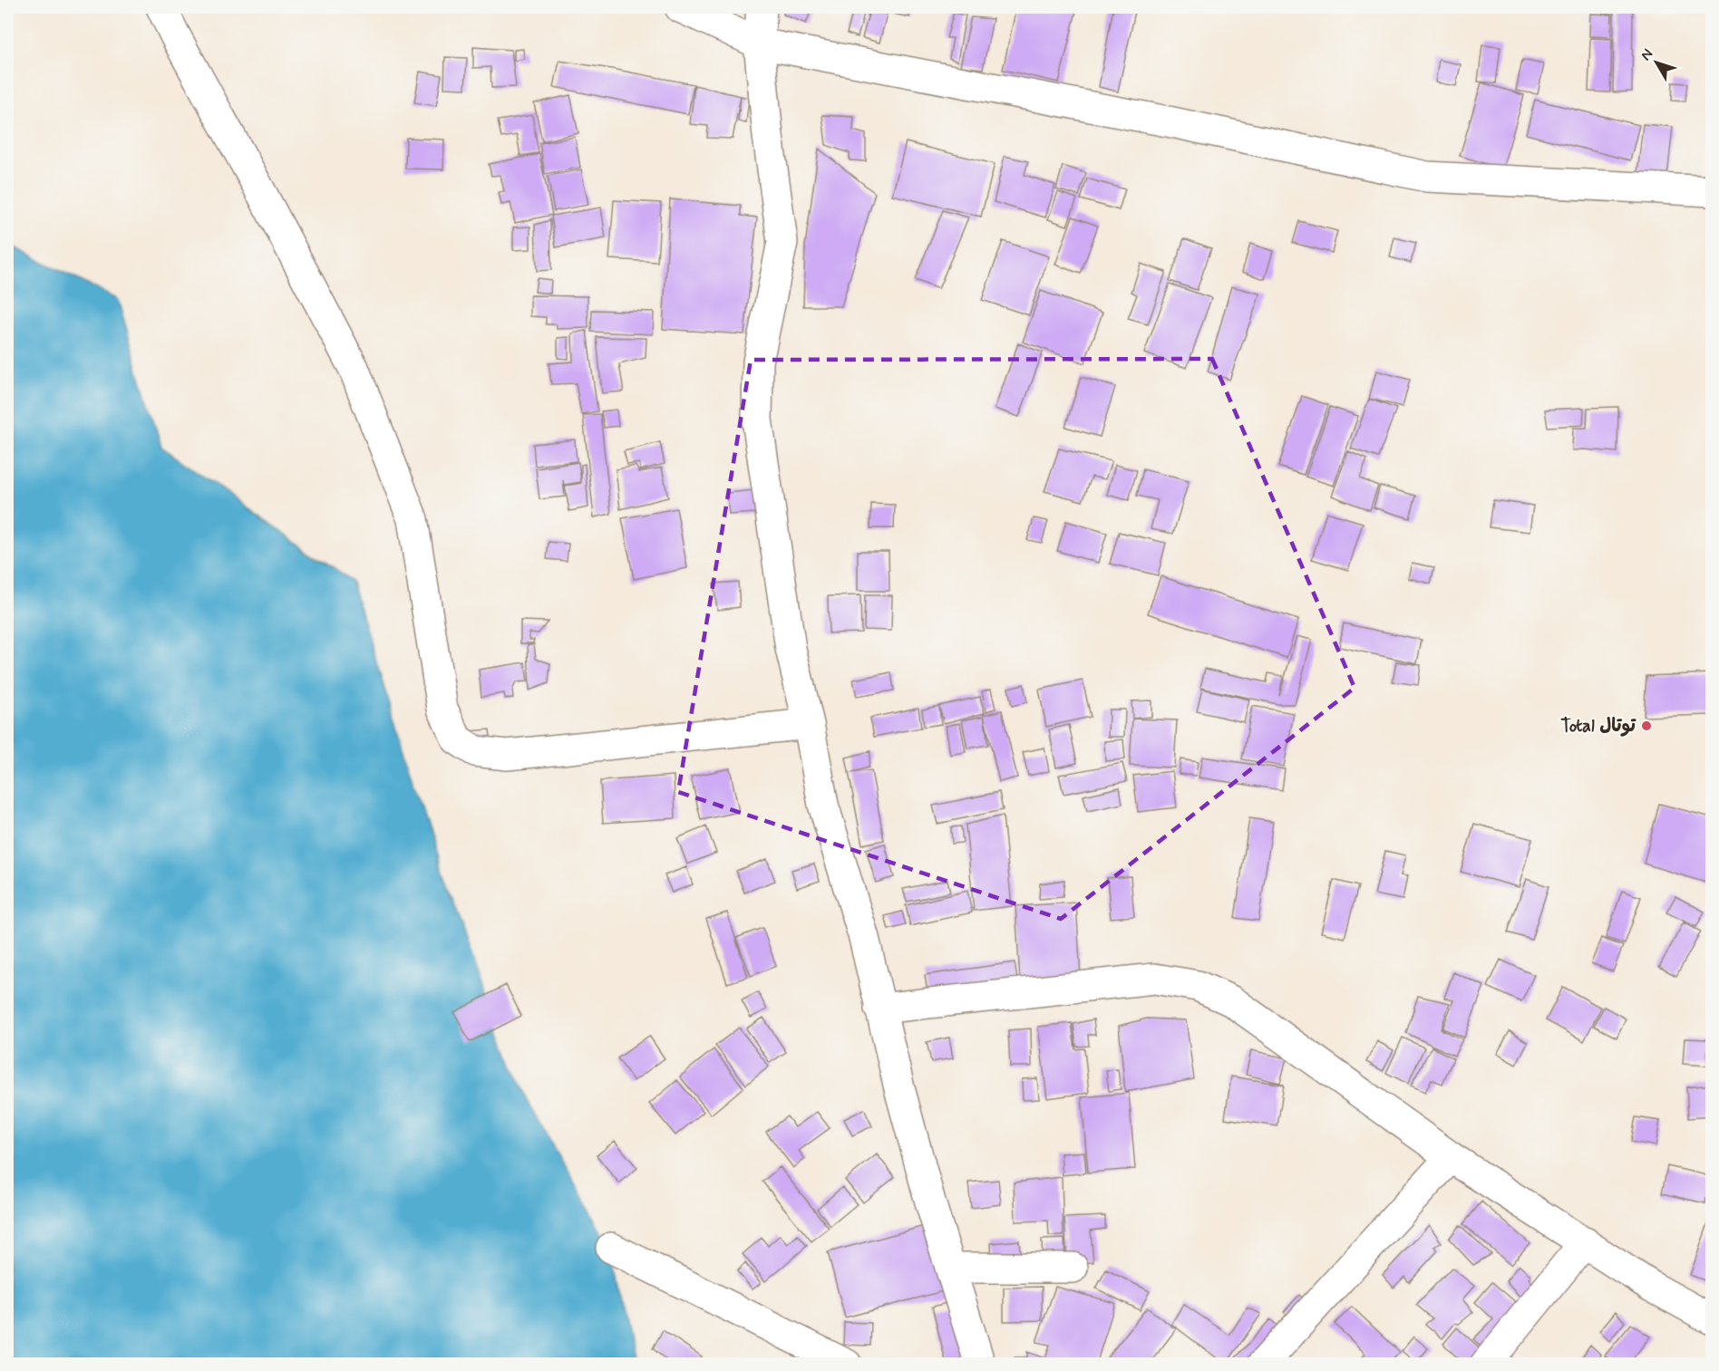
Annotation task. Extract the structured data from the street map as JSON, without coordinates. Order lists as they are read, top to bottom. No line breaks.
{"places":["Total توتال"],"north":"top left"}
